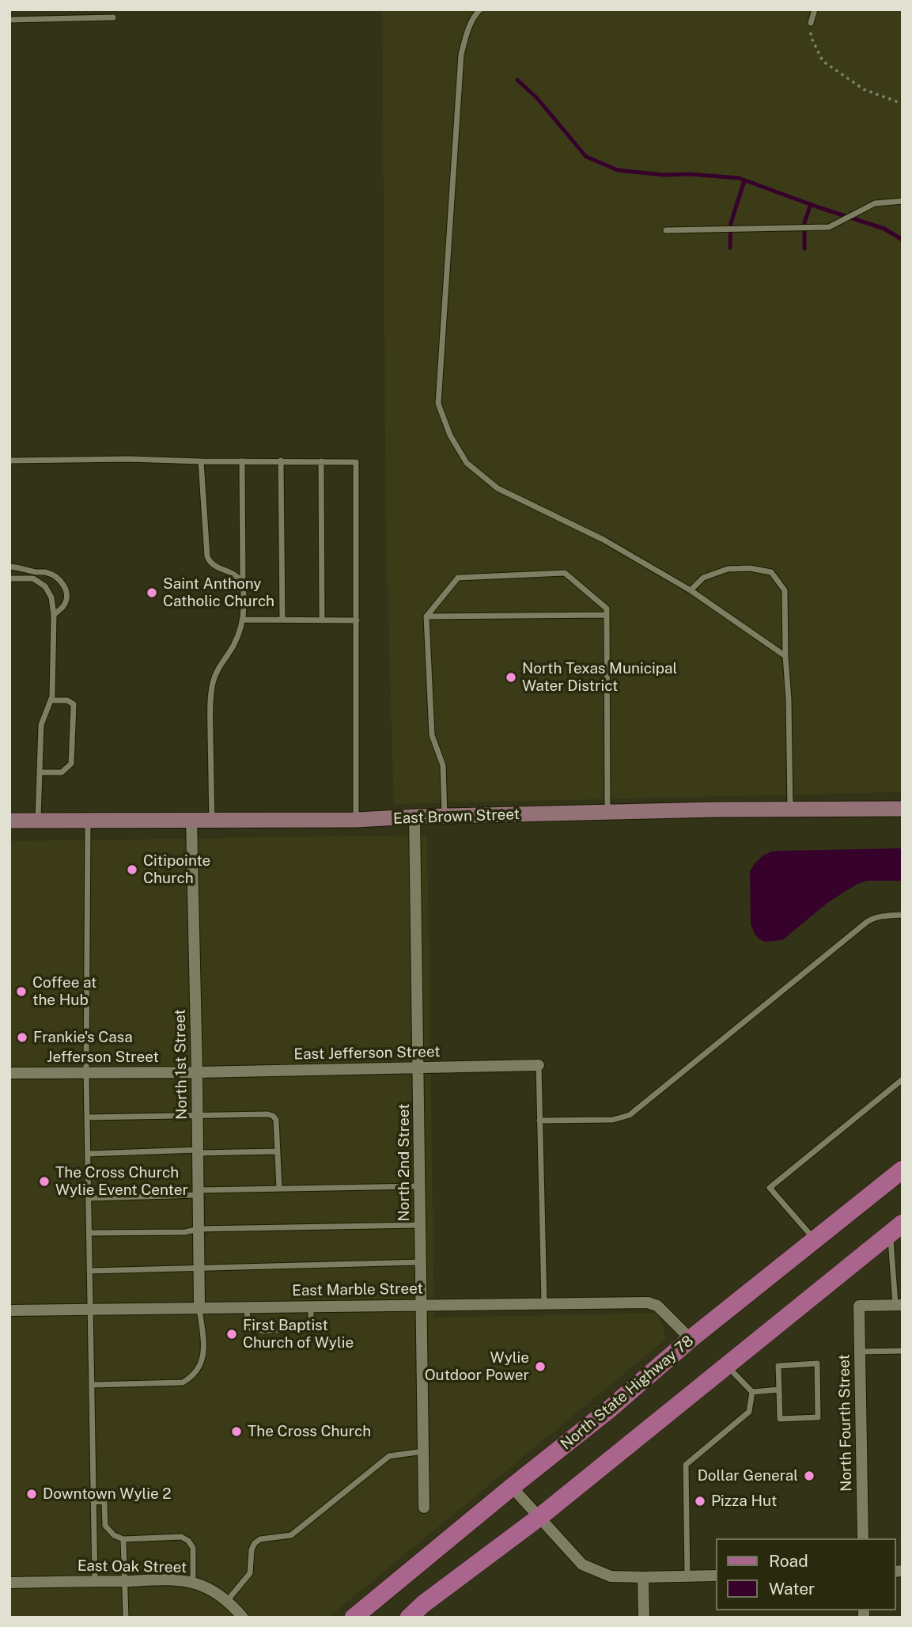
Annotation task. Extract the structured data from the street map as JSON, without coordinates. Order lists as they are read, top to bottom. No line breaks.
{"streets":{"main road":["East Brown Street","North State Highway 78"],"street":["East Jefferson Street","Jefferson Street","North 1st Street","North 2nd Street","East Marble Street","North Fourth Street","East Oak Street"]},"crossings":[["East Brown Street","North 1st Street"],["East Brown Street","North 2nd Street"],["East Jefferson Street","Jefferson Street"],["East Jefferson Street","North 1st Street"],["East Jefferson Street","North 2nd Street"],["Jefferson Street","North 1st Street"],["North 1st Street","East Marble Street"],["North 2nd Street","East Marble Street"],["East Marble Street","North State Highway 78"]],"places":["Saint Anthony Catholic Church","North Texas Municipal Water District","Citipointe Church","Coffee at the Hub","Frankie's Casa","The Cross Church Wylie Event Center","First Baptist Church of Wylie","Wylie Outdoor Power","The Cross Church","Dollar General","Downtown Wylie 2","Pizza Hut"],"legend":["Road","Water"]}
